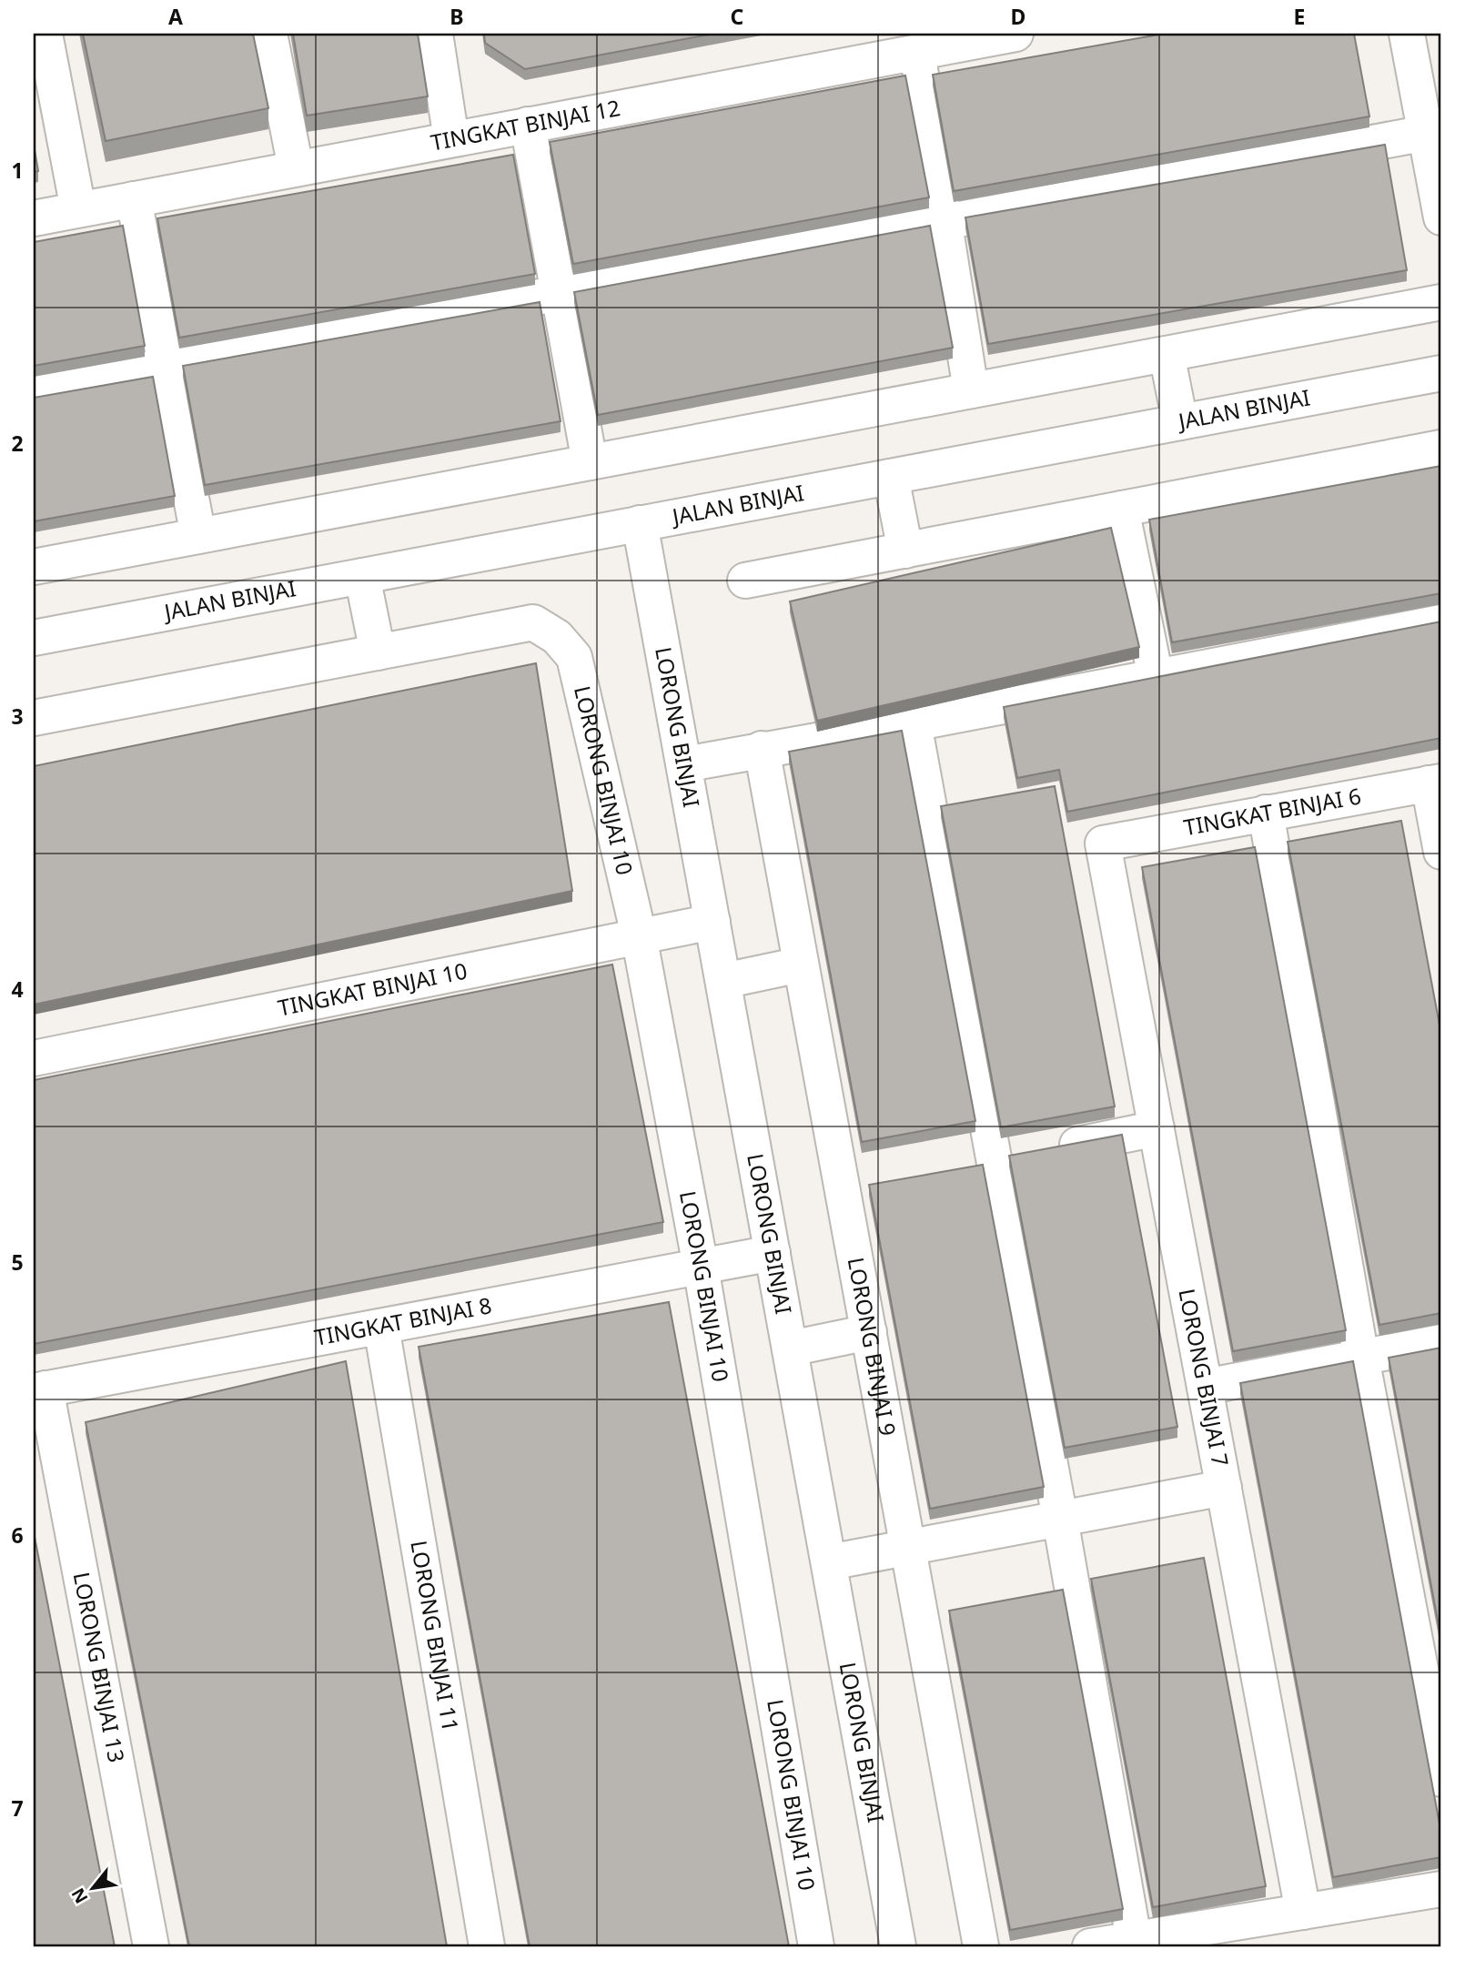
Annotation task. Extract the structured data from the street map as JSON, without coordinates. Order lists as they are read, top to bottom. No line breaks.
{"streets":{"street":["TINGKAT BINJAI 12","JALAN BINJAI","LORONG BINJAI","LORONG BINJAI 10","TINGKAT BINJAI 6","TINGKAT BINJAI 10","TINGKAT BINJAI 8","LORONG BINJAI 9","LORONG BINJAI 7","LORONG BINJAI 11","LORONG BINJAI 13"]},"crossings":[["JALAN BINJAI","LORONG BINJAI"],["LORONG BINJAI","TINGKAT BINJAI 10"],["LORONG BINJAI","TINGKAT BINJAI 8"],["LORONG BINJAI 10","TINGKAT BINJAI 10"],["LORONG BINJAI 10","TINGKAT BINJAI 8"],["TINGKAT BINJAI 6","LORONG BINJAI 7"],["TINGKAT BINJAI 8","LORONG BINJAI 11"],["TINGKAT BINJAI 8","LORONG BINJAI 13"]],"north":"bottom left","grid":{"columns":["A","B","C","D","E"],"rows":["1","2","3","4","5","6","7"]}}
